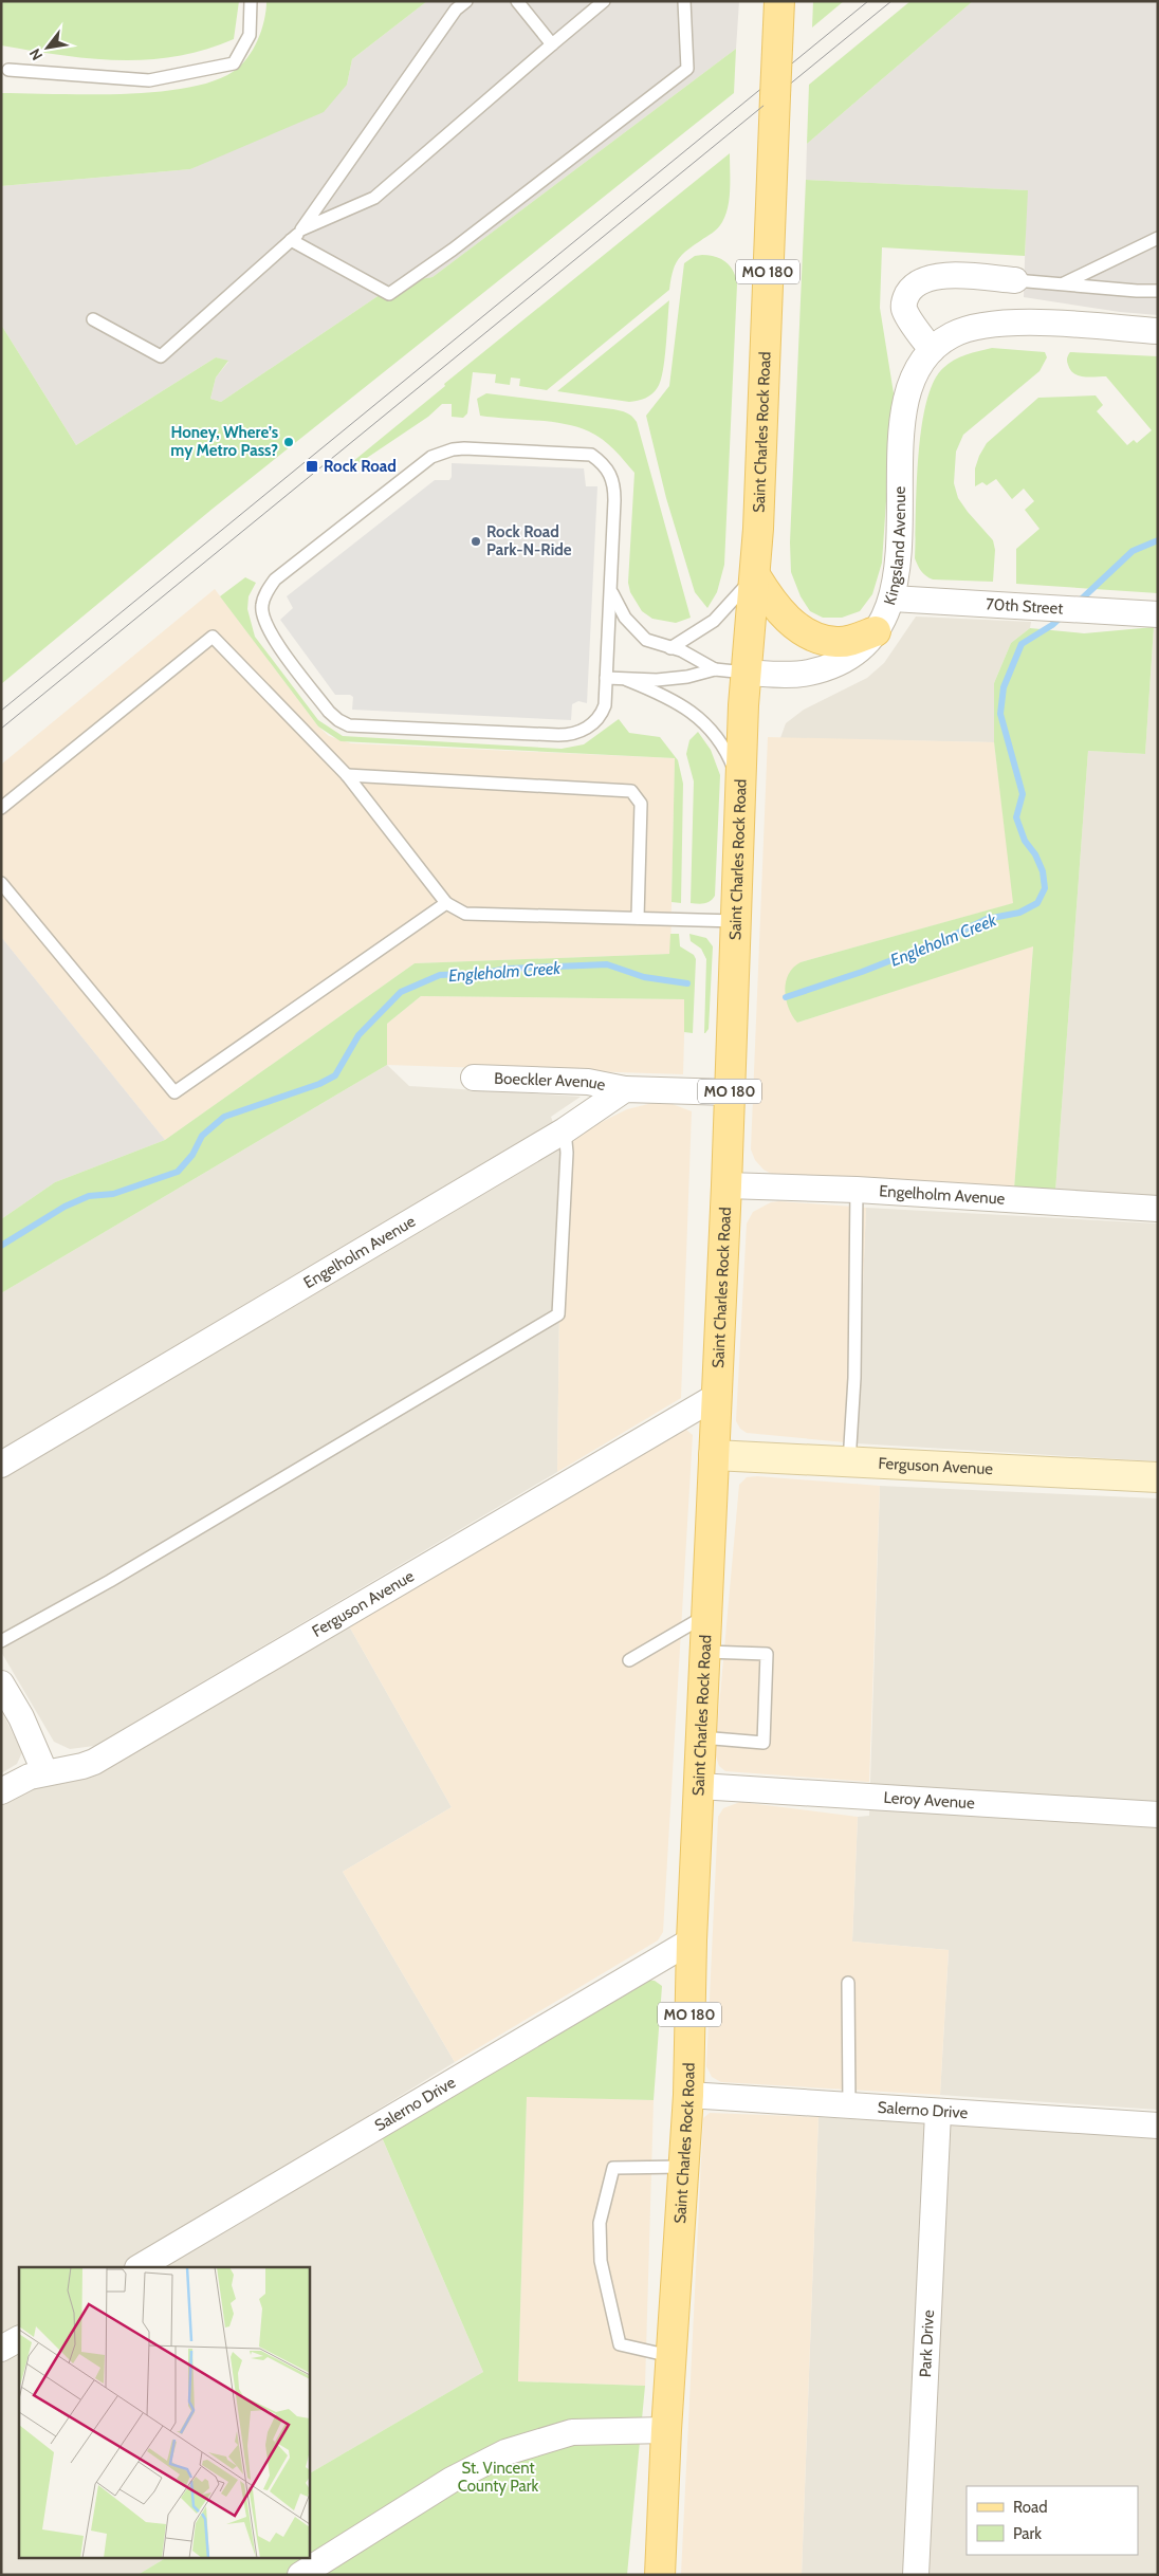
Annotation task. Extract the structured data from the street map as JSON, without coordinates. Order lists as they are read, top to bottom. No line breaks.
{"streets":{"main road":["MO 180","Saint Charles Rock Road"],"street":["Kingsland Avenue","70th Street","Boeckler Avenue","Engelholm Avenue","Ferguson Avenue","Leroy Avenue","Salerno Drive","Park Drive"]},"crossings":[["Saint Charles Rock Road","Kingsland Avenue"],["Saint Charles Rock Road","Engelholm Avenue"],["Saint Charles Rock Road","Ferguson Avenue"],["Saint Charles Rock Road","Leroy Avenue"],["Saint Charles Rock Road","Salerno Drive"],["Kingsland Avenue","70th Street"],["Boeckler Avenue","Engelholm Avenue"],["Salerno Drive","Park Drive"]],"water":["Engleholm Creek"],"parks":["St. Vincent County Park"],"places":{"other":["Honey, Where’s my Metro Pass?","Rock Road Park-N-Ride"],"transit":["Rock Road"]},"legend":["Road","Park"],"north":"bottom left"}
